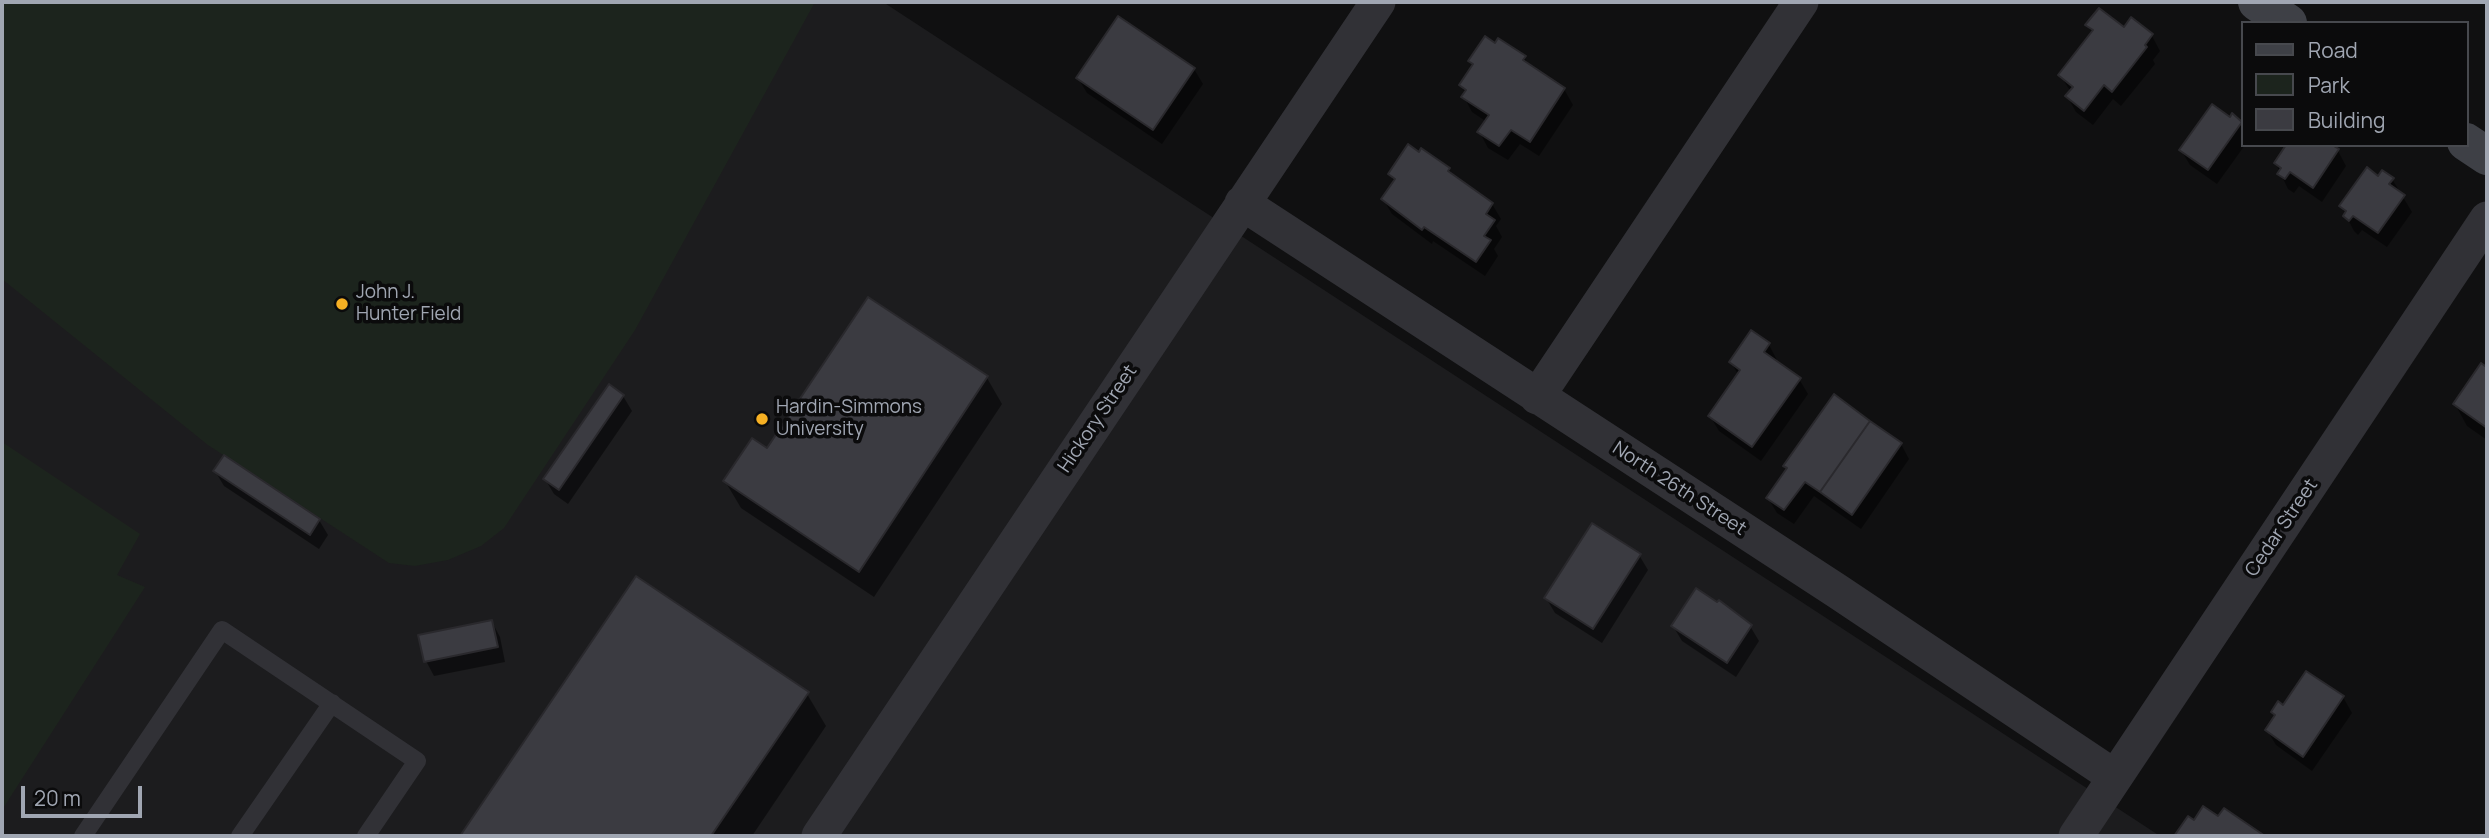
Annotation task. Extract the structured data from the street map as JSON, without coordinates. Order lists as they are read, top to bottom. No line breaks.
{"streets":{"street":["Hickory Street","North 26th Street","Cedar Street"]},"crossings":[["Hickory Street","North 26th Street"],["North 26th Street","Cedar Street"]],"places":["John J. Hunter Field","Hardin-Simmons University"],"legend":["Road","Park","Building"],"scale_bar":"20 m"}
